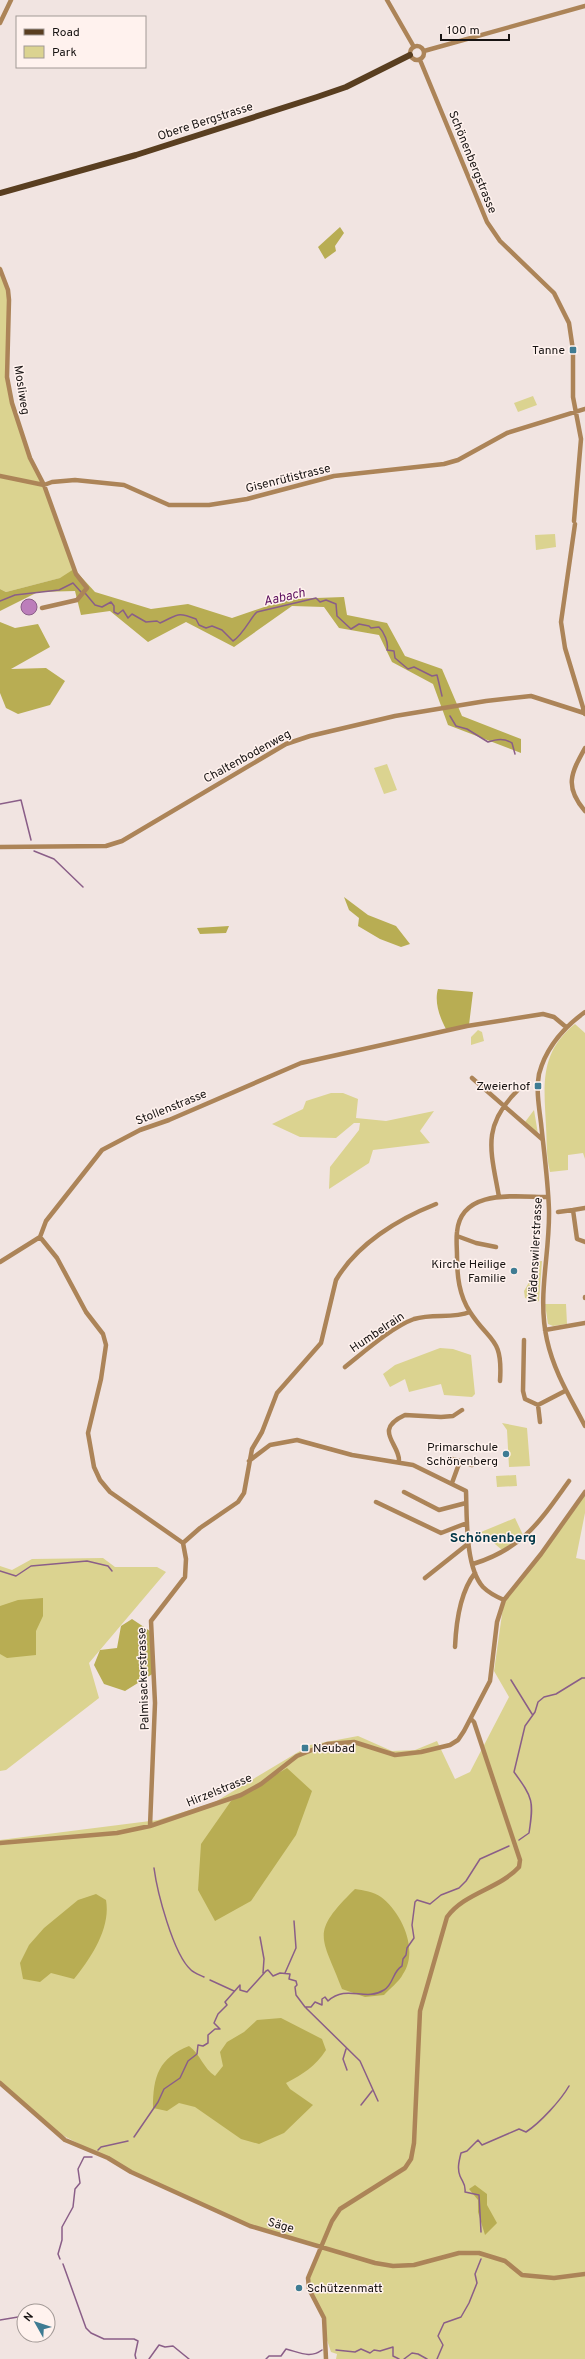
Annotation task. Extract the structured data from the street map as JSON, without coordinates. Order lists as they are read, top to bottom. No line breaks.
{"streets":{"main road":["Obere Bergstrasse"],"street":["Schönenbergstrasse","Mosliweg","Gisenrütistrasse","Chaltenbodenweg","Stollenstrasse","Wädenswilerstrasse","Humbelrain","Palmisackerstrasse","Hirzelstrasse","Säge"]},"crossings":[["Obere Bergstrasse","Schönenbergstrasse"],["Schönenbergstrasse","Gisenrütistrasse"],["Mosliweg","Gisenrütistrasse"],["Stollenstrasse","Wädenswilerstrasse"],["Palmisackerstrasse","Hirzelstrasse"]],"districts":["Schönenberg"],"water":["Aabach"],"places":{"transit":["Tanne","Zweierhof","Neubad"],"other":["Kirche Heilige Familie","Primarschule Schönenberg","Schützenmatt"]},"legend":["Road","Park"],"scale_bar":"100 m","north":"top left"}
